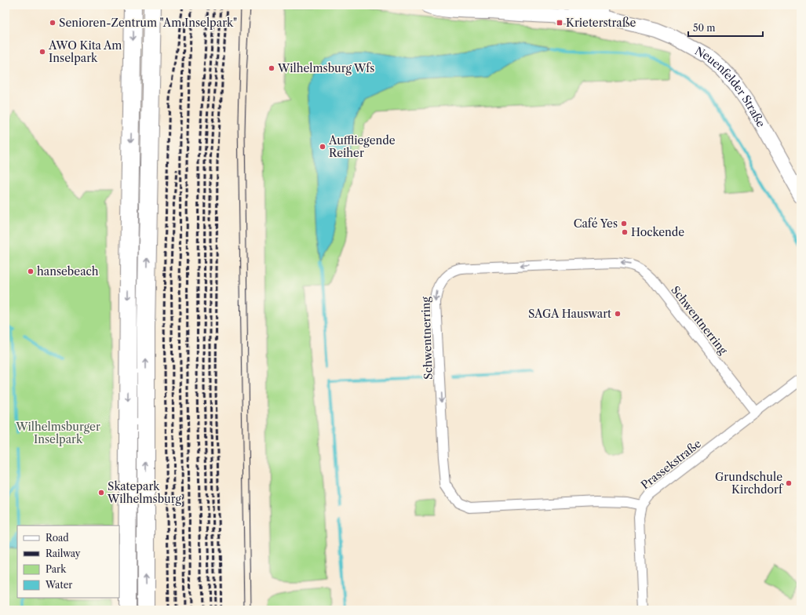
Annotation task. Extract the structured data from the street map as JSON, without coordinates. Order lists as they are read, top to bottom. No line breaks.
{"streets":{"main road":["Neuenfelder Straße"],"street":["Schwentnerring","Prassekstraße"]},"crossings":[["Schwentnerring","Prassekstraße"]],"parks":["Wilhelmsburger Inselpark"],"places":{"other":["Senioren-Zentrum \"Am Inselpark\"","AWO Kita Am Inselpark","Wilhelmsburg Wfs","Auffliegende Reiher","Café Yes","Hockende","hansebeach","SAGA Hauswart","Grundschule Kirchdorf","Skatepark Wilhelmsburg"],"transit":["Krieterstraße"]},"legend":["Road","Railway","Park","Water"],"scale_bar":"50 m"}
